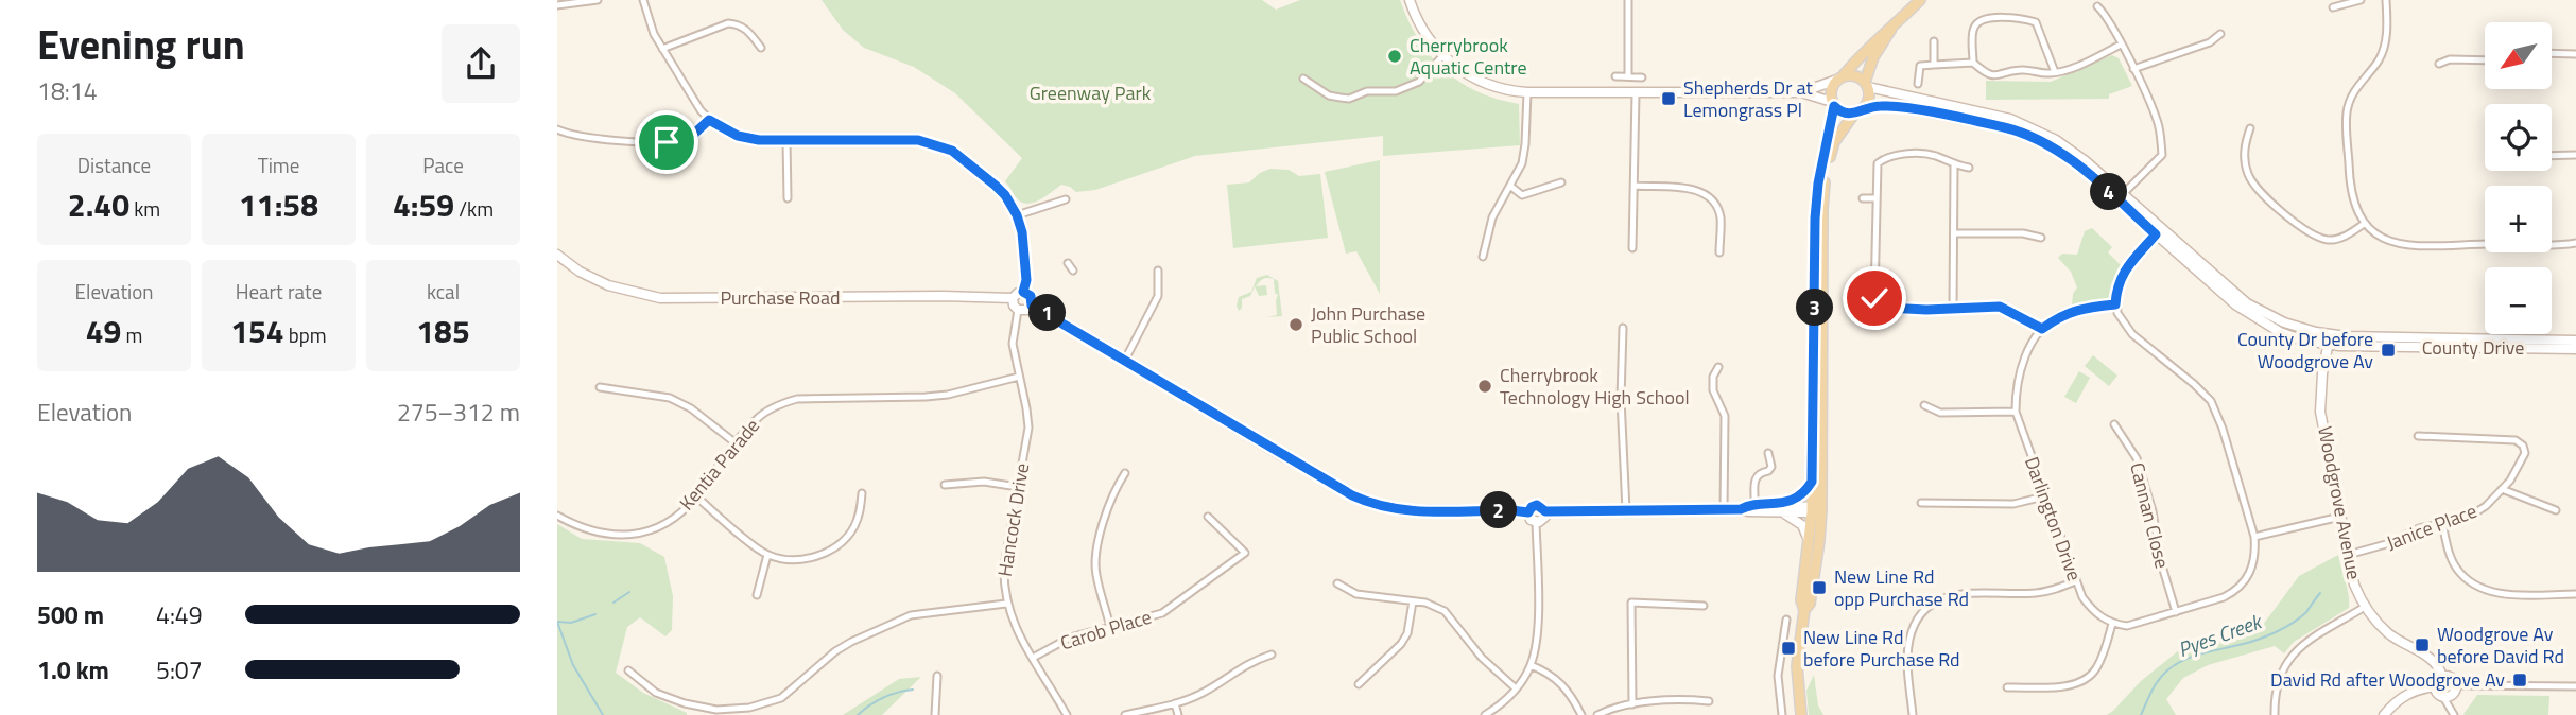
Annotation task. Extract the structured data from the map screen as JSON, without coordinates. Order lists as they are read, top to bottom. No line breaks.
{"streets":{"main road":["Purchase Road","County Drive","Woodgrove Avenue"],"street":["Kentia Parade","Cannan Close","Darlington Drive","Hancock Drive","Janice Place","Carob Place"]},"crossings":[["Purchase Road","Hancock Drive"],["County Drive","Woodgrove Avenue"],["Kentia Parade","Hancock Drive"],["Woodgrove Avenue","Janice Place"],["Hancock Drive","Carob Place"]],"water":["Pyes Creek"],"parks":["Greenway Park"],"places":{"other":["Cherrybrook Aquatic Centre","John Purchase Public School","Cherrybrook Technology High School"],"transit":["Shepherds Dr at Lemongrass Pl","County Dr before Woodgrove Av","New Line Rd opp Purchase Rd","Woodgrove Av before David Rd","New Line Rd before Purchase Rd","David Rd after Woodgrove Av"]},"north":"bottom left","page":{"heading":["Evening run","18:14"],"map_buttons":["+","−"],"stats":[["Distance","2.40 km"],["Time","11:58"],["Pace","4:59 /km"],["Elevation","49 m"],["Heart rate","154 bpm"],["kcal","185"]],"pins":["4","3","1","2"],"chart":["Elevation","275–312 m"],"list":[{"name":"500 m","note":"4:49"},{"name":"1.0 km","note":"5:07"}]}}
